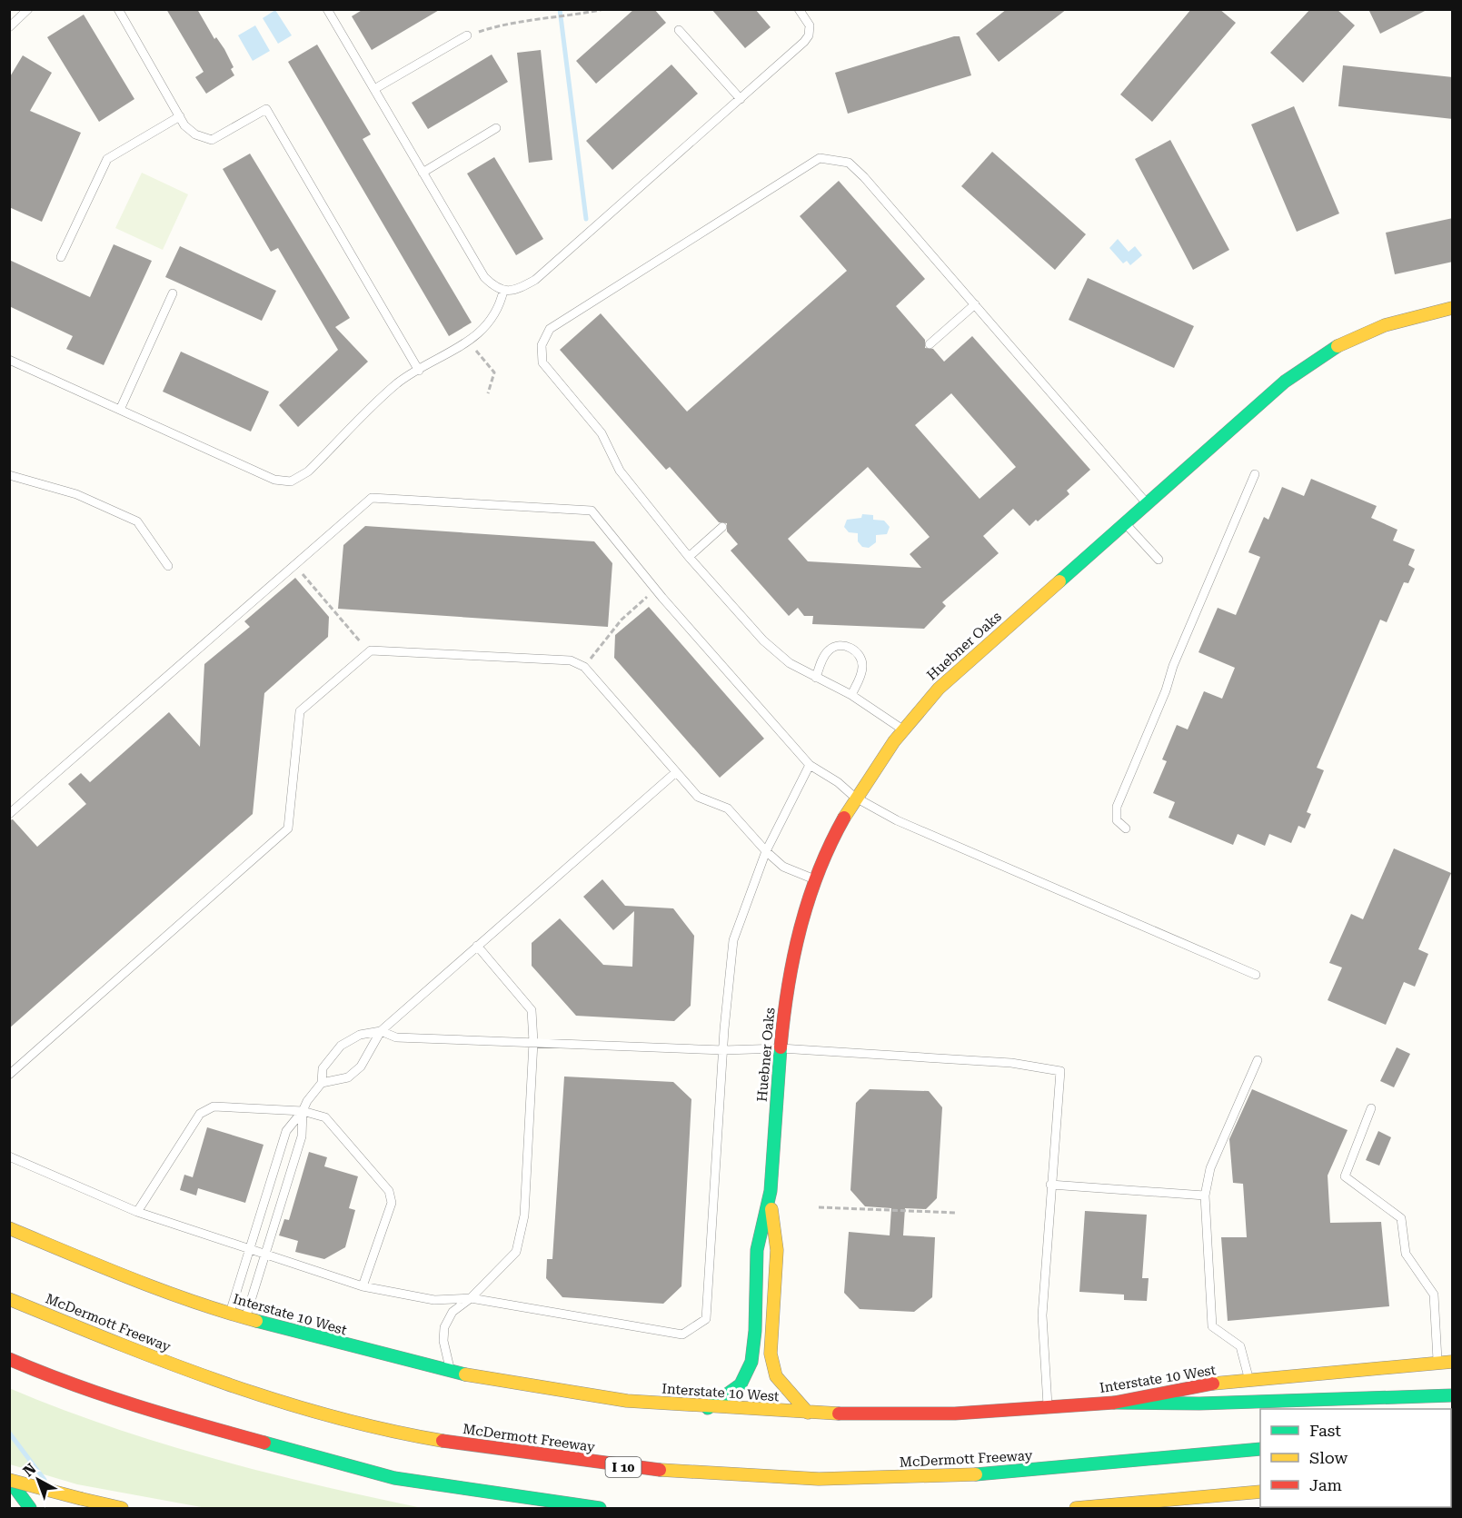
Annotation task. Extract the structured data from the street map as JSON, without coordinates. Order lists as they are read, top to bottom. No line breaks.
{"streets":{"main road":["Huebner Oaks","Interstate 10 West","McDermott Freeway","I 10"]},"crossings":[["Huebner Oaks","Interstate 10 West"]],"legend":["Fast","Slow","Jam"],"north":"top left"}
